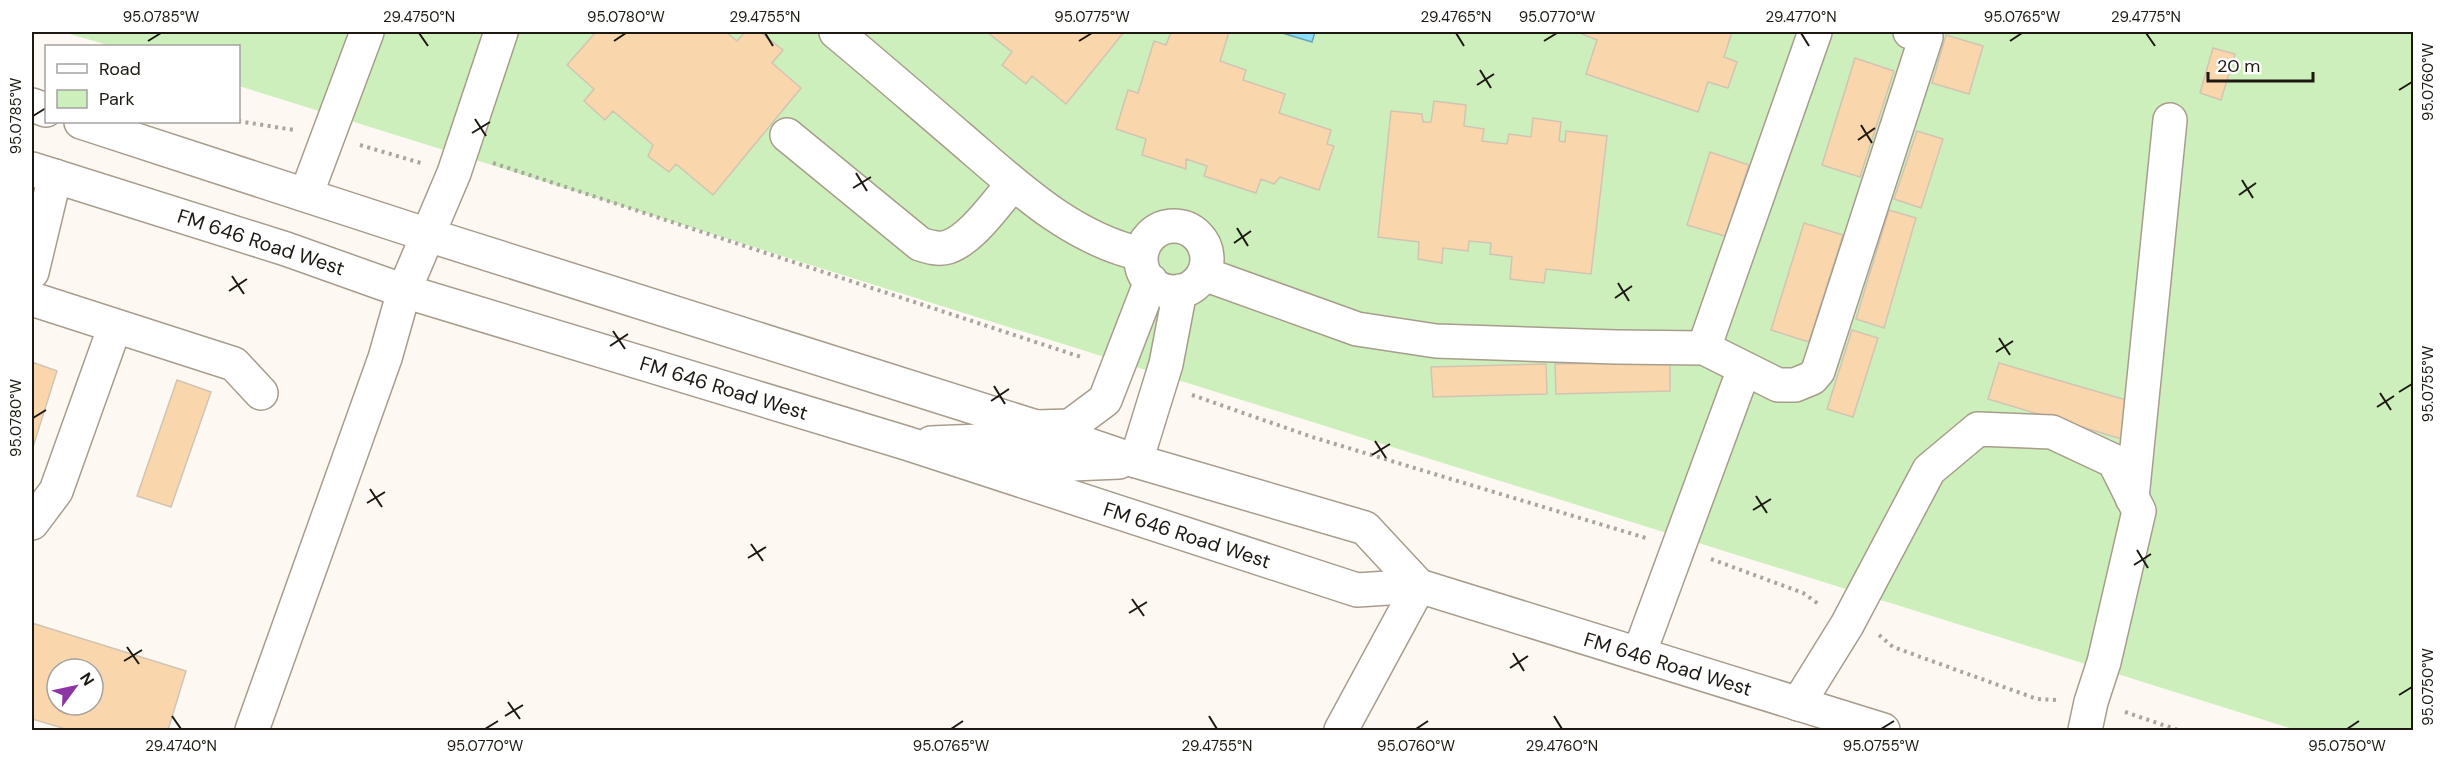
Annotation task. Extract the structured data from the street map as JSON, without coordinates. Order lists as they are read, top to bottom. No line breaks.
{"streets":{"main road":["FM 646 Road West"]},"legend":["Road","Park"],"scale_bar":"20 m","north":"top right","coordinates":["95.0785°W","29.4750°N","95.0780°W","29.4755°N","95.0775°W","29.4765°N","95.0770°W","29.4770°N","95.0765°W","29.4775°N","95.0760°W","95.0755°W","95.0750°W","29.4740°N","29.4760°N"]}
